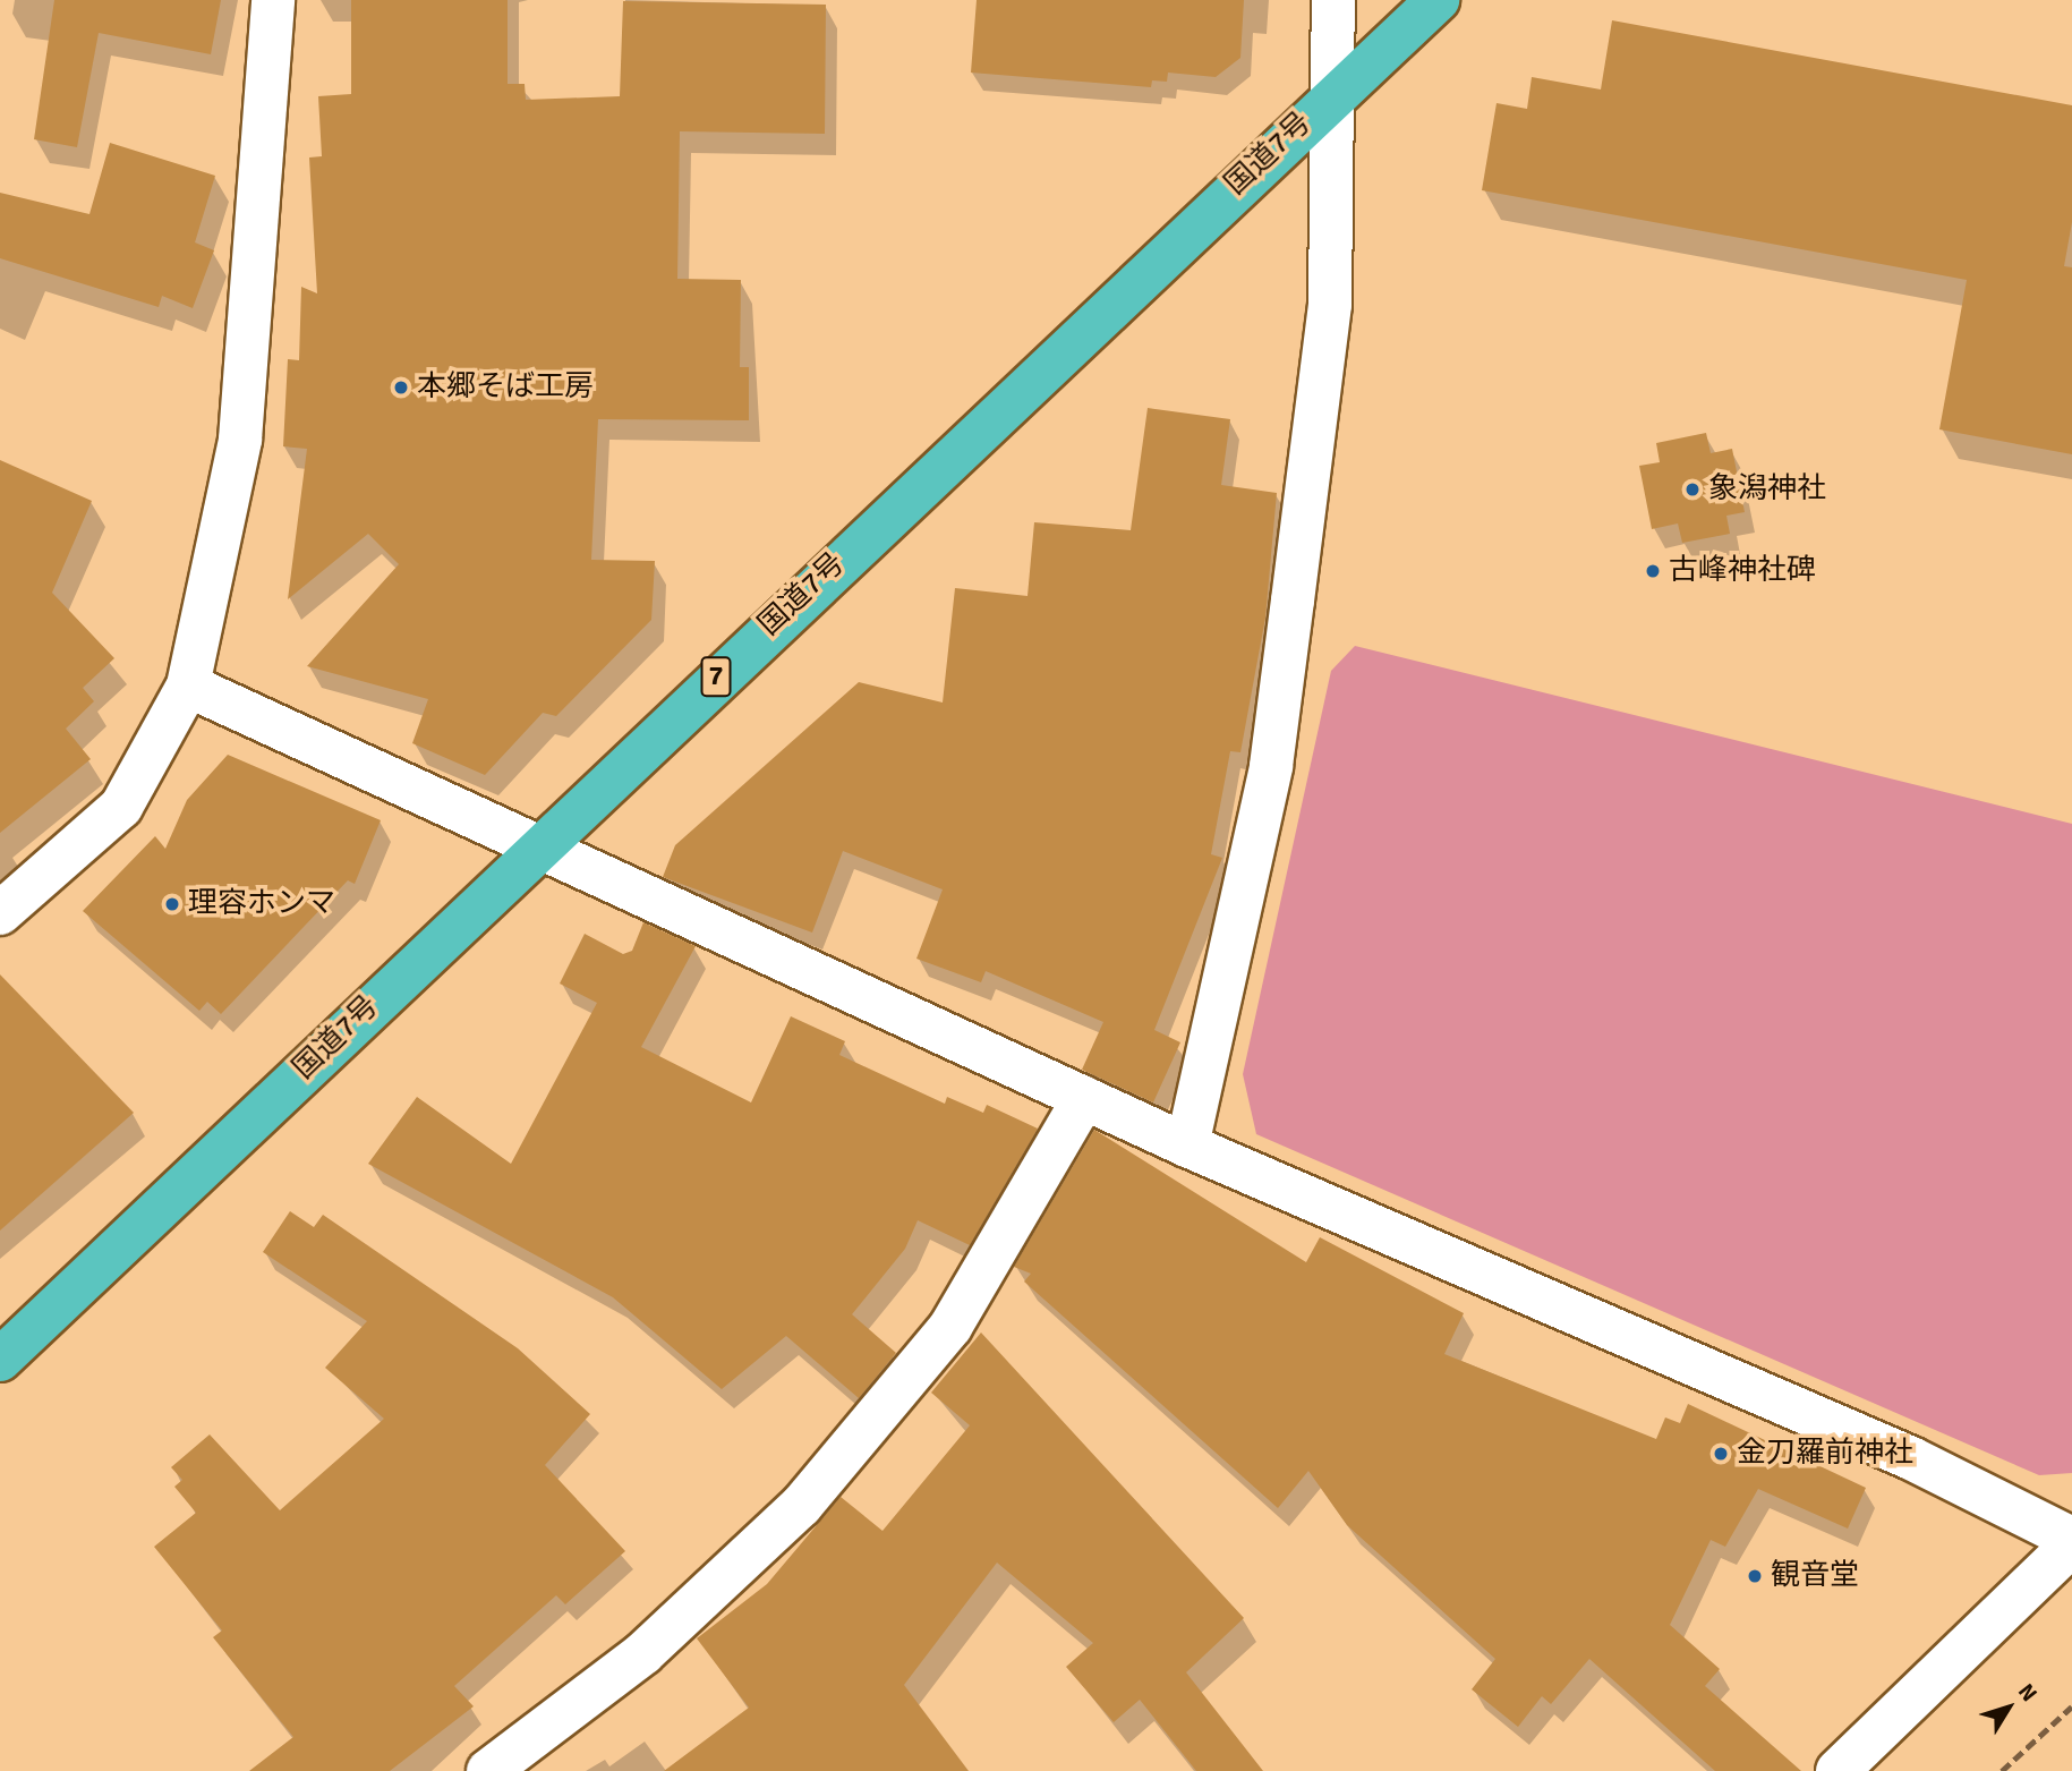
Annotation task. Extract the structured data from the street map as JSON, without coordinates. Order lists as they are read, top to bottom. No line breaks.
{"streets":{"highway":["国道7号","7"]},"places":["本郷そば工房","象潟神社","古峰神社碑","理容ホンマ","金刀羅前神社","観音堂"],"north":"top right"}
